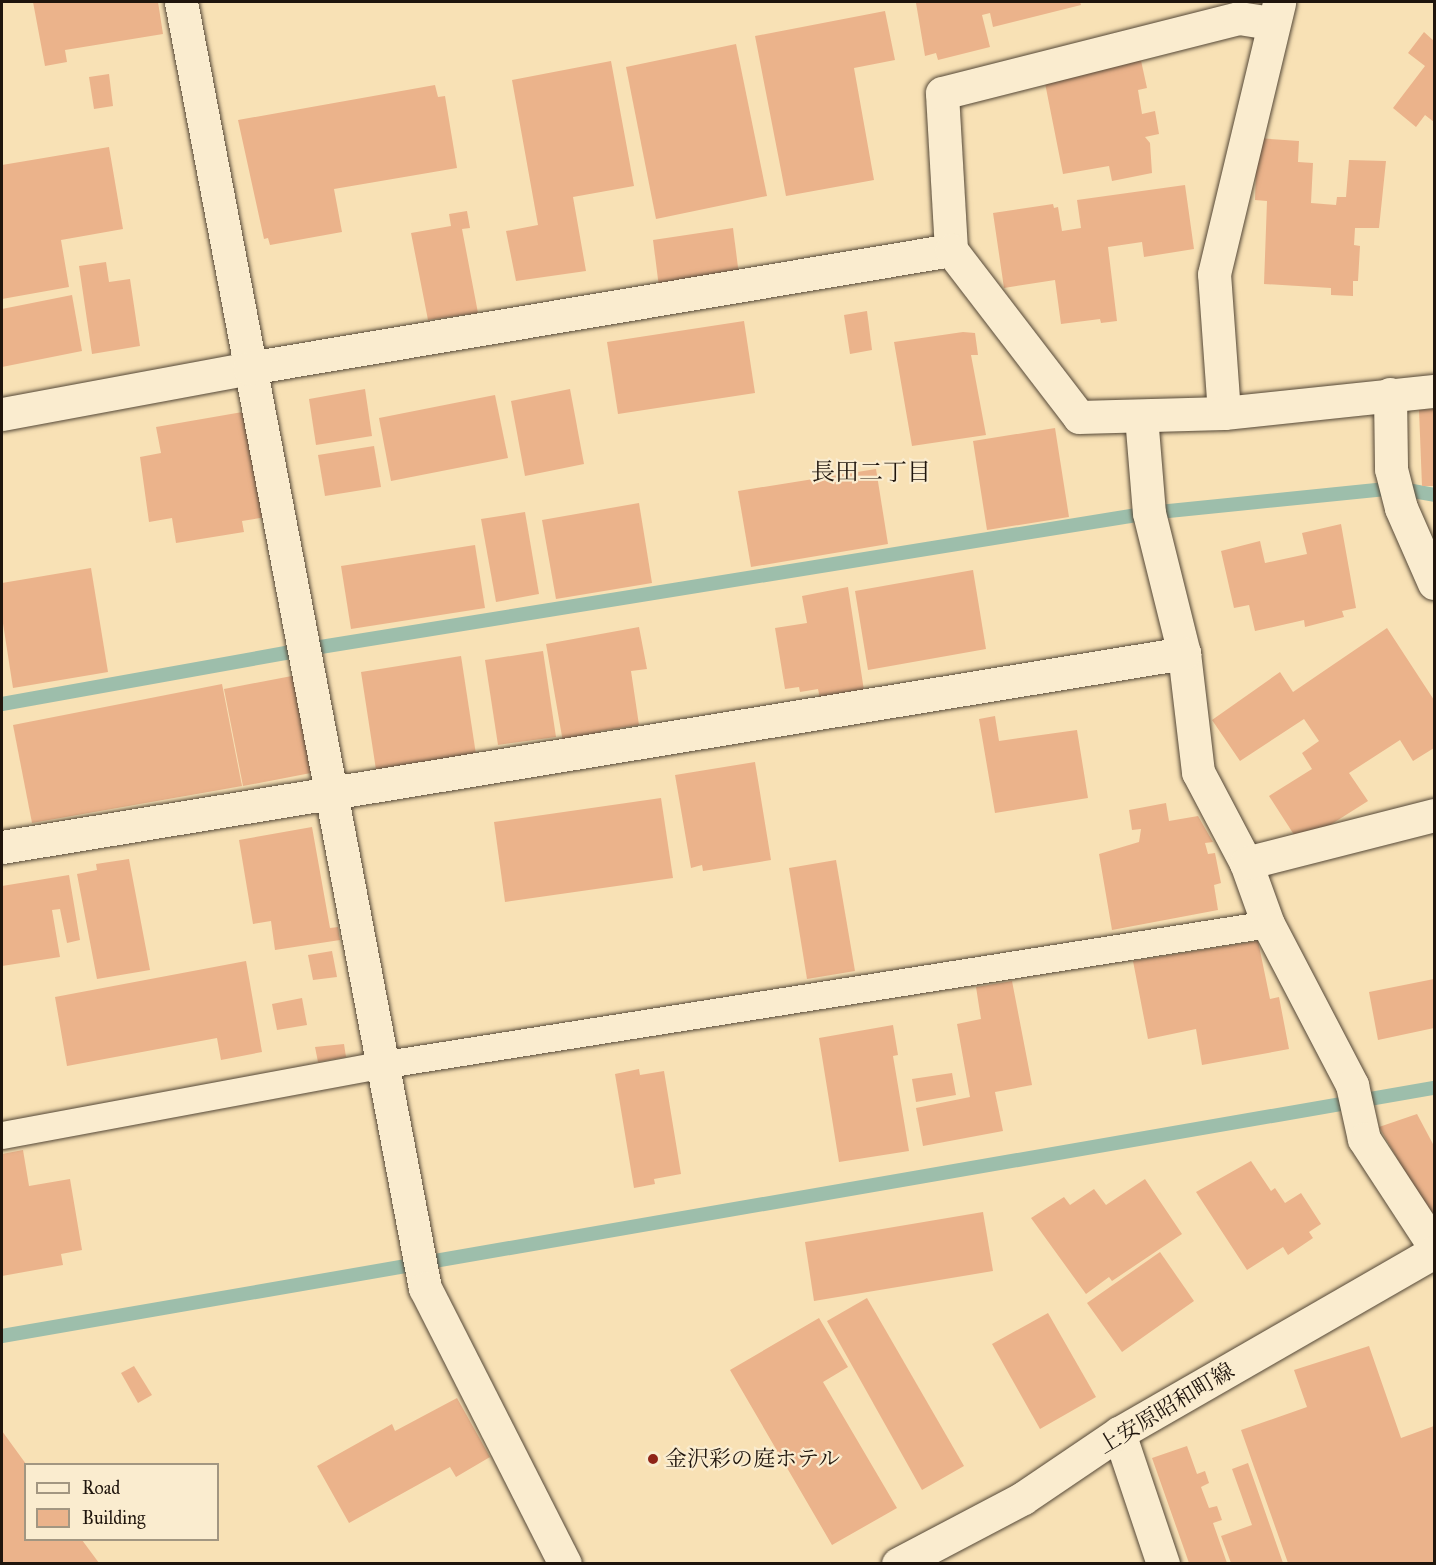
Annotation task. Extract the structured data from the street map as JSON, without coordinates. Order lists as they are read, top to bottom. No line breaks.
{"streets":{"street":["上安原昭和町線"]},"districts":["長田二丁目"],"places":["金沢彩の庭ホテル"],"legend":["Road","Building"]}
